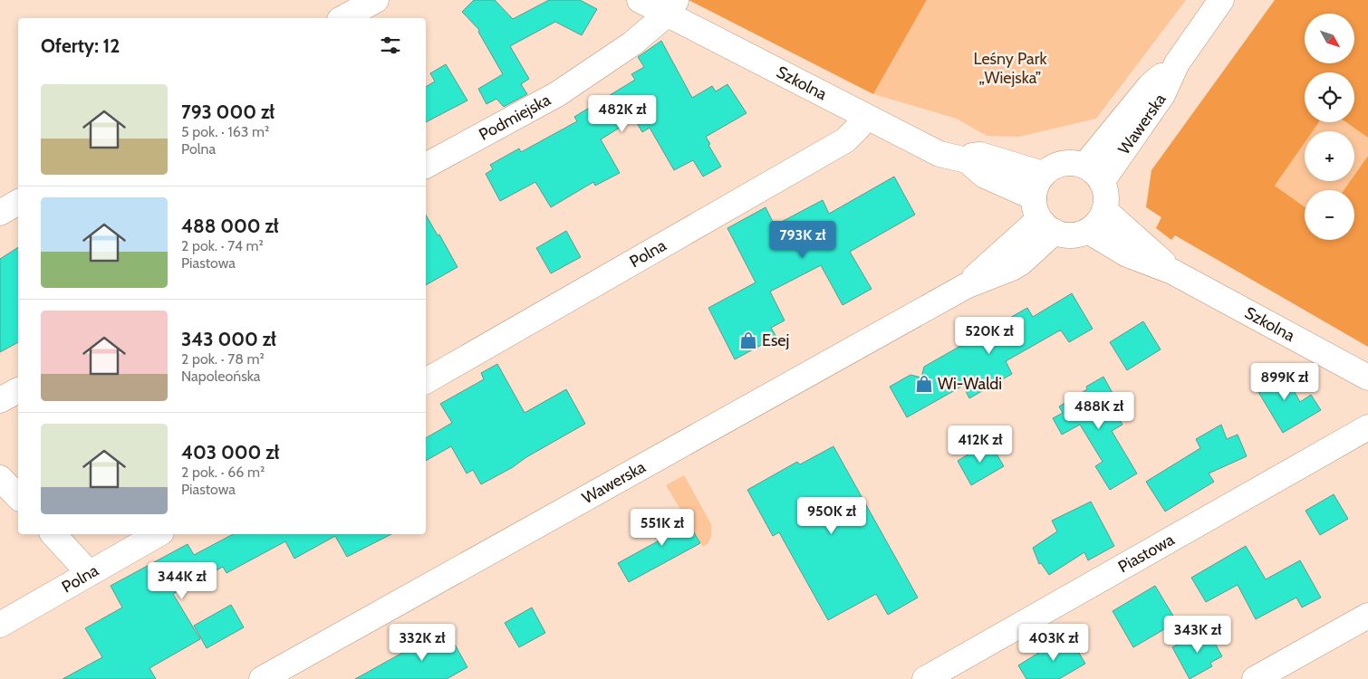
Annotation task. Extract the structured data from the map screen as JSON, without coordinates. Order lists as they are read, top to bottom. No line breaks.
{"streets":{"street":["Szkolna","Podmiejska","Wawerska","Polna","Piastowa"]},"crossings":[["Szkolna","Podmiejska"],["Szkolna","Wawerska"],["Szkolna","Polna"]],"parks":["Leśny Park „Wiejska”"],"places":{"shop":["Esej","Wi-Waldi"]},"north":"bottom right","page":{"map_buttons":["+","−"],"heading":"Oferty: 12","list":[{"name":"793 000 zł","note":"5 pok. · 163 m² · Polna"},{"name":"488 000 zł","note":"2 pok. · 74 m² · Piastowa"},{"name":"343 000 zł","note":"2 pok. · 78 m² · Napoleońska"},{"name":"403 000 zł","note":"2 pok. · 66 m² · Piastowa"}],"price":["482K zł","793K zł","520K zł","899K zł","488K zł","412K zł","950K zł","551K zł","344K zł","343K zł","332K zł","403K zł"]}}
